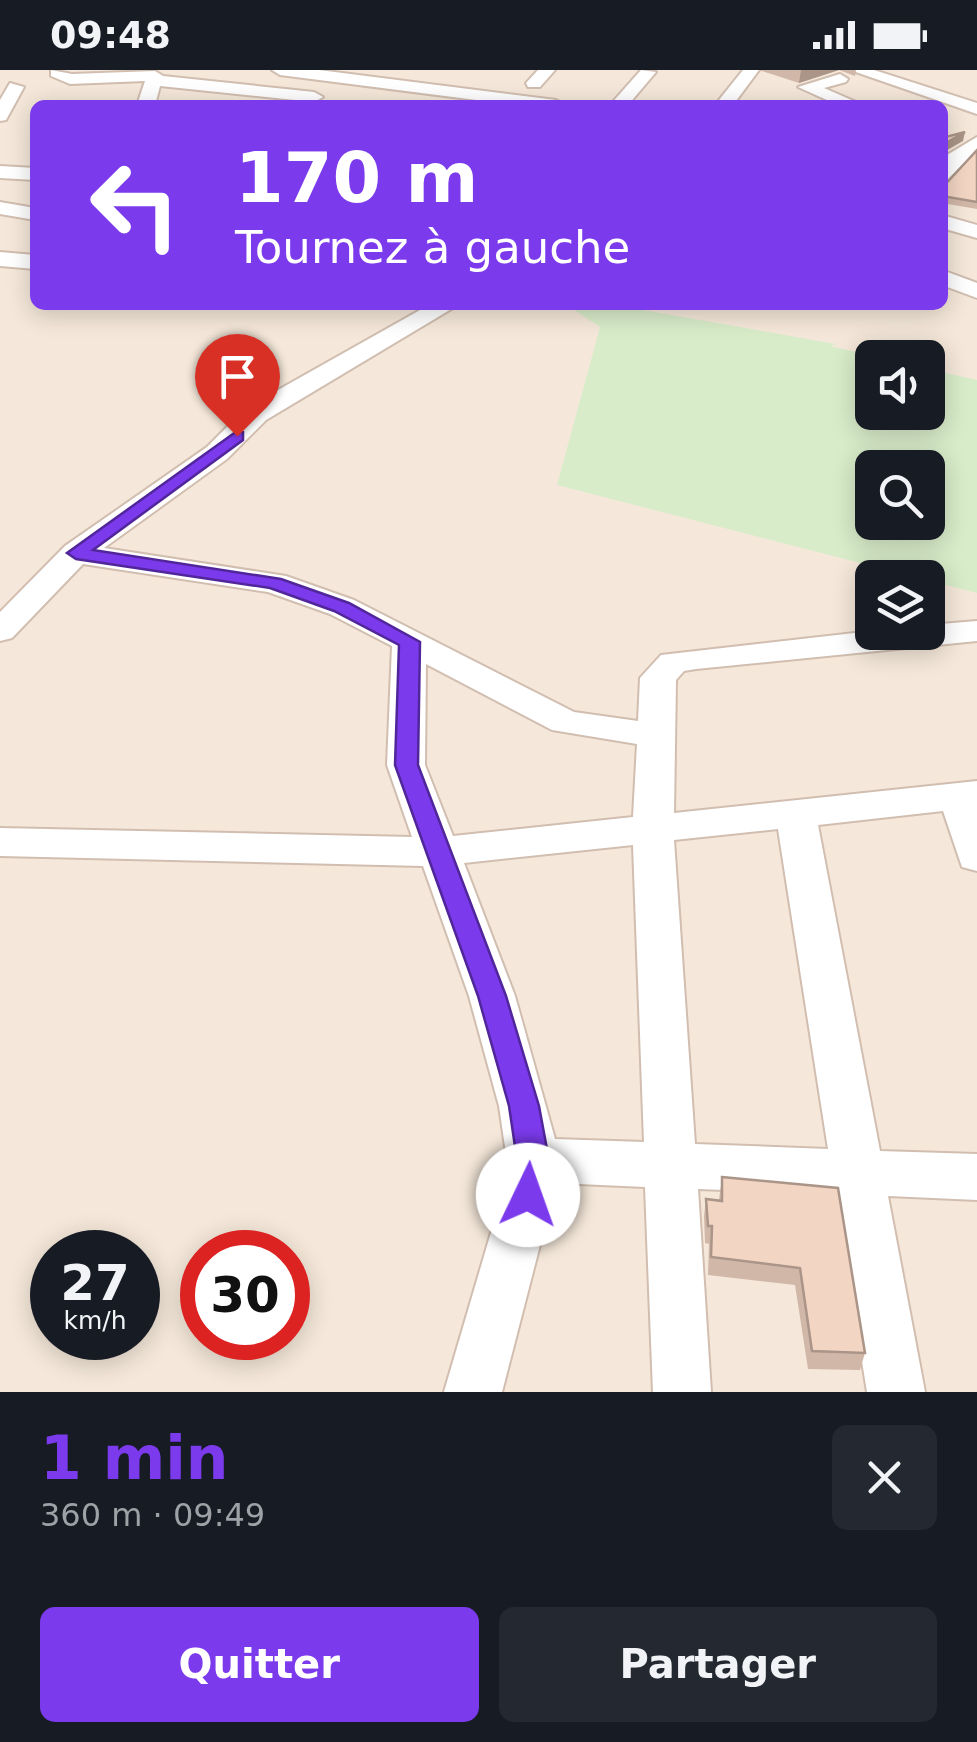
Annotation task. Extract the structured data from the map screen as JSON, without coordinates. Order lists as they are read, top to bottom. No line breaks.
{"page":{"status":"09:48","turn":["170 m","Tournez à gauche"],"speed":"27 km/h","limit":"30","heading":["1 min","360 m · 09:49"],"buttons":["Quitter","Partager"]}}
